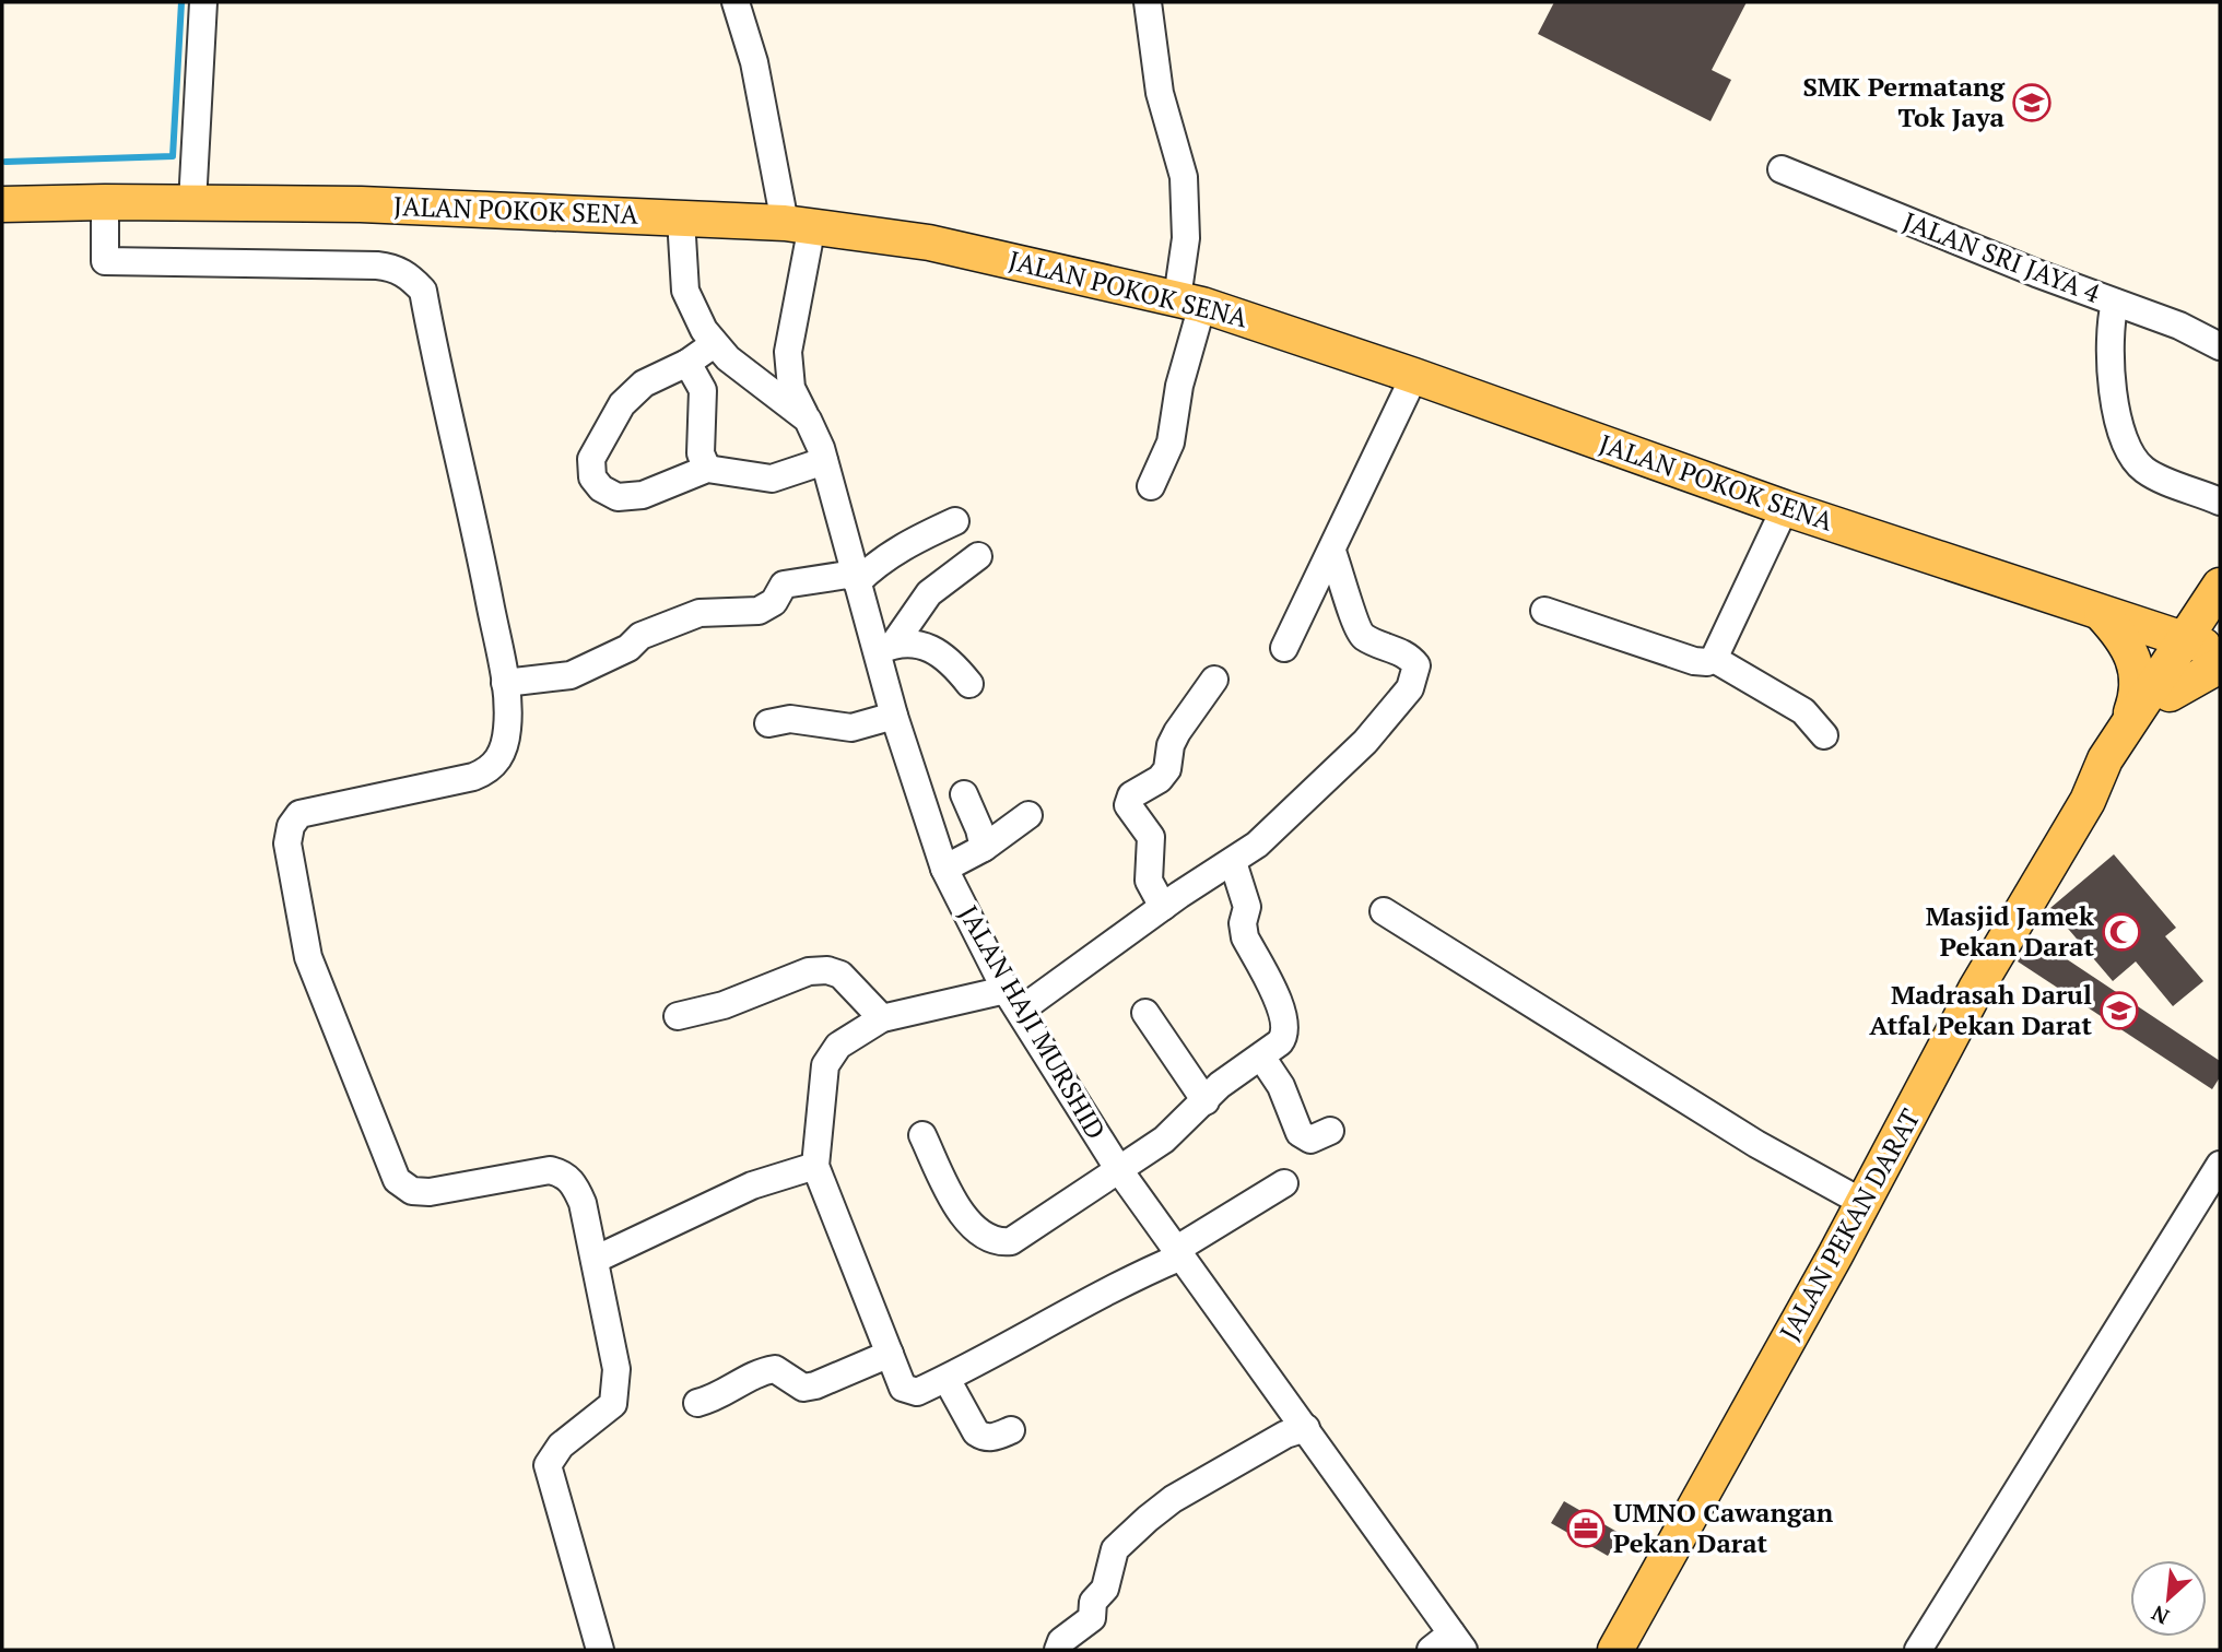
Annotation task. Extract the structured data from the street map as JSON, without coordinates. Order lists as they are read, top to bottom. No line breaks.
{"streets":{"main road":["JALAN POKOK SENA","JALAN PEKAN DARAT"],"street":["JALAN SRI JAYA 4","JALAN HAJI MURSHID"]},"crossings":[["JALAN POKOK SENA","JALAN HAJI MURSHID"]],"places":{"school or university":["SMK Permatang Tok Jaya","Madrasah Darul Atfal Pekan Darat"],"mosque":["Masjid Jamek Pekan Darat"],"office":["UMNO Cawangan Pekan Darat"]},"north":"bottom left"}
